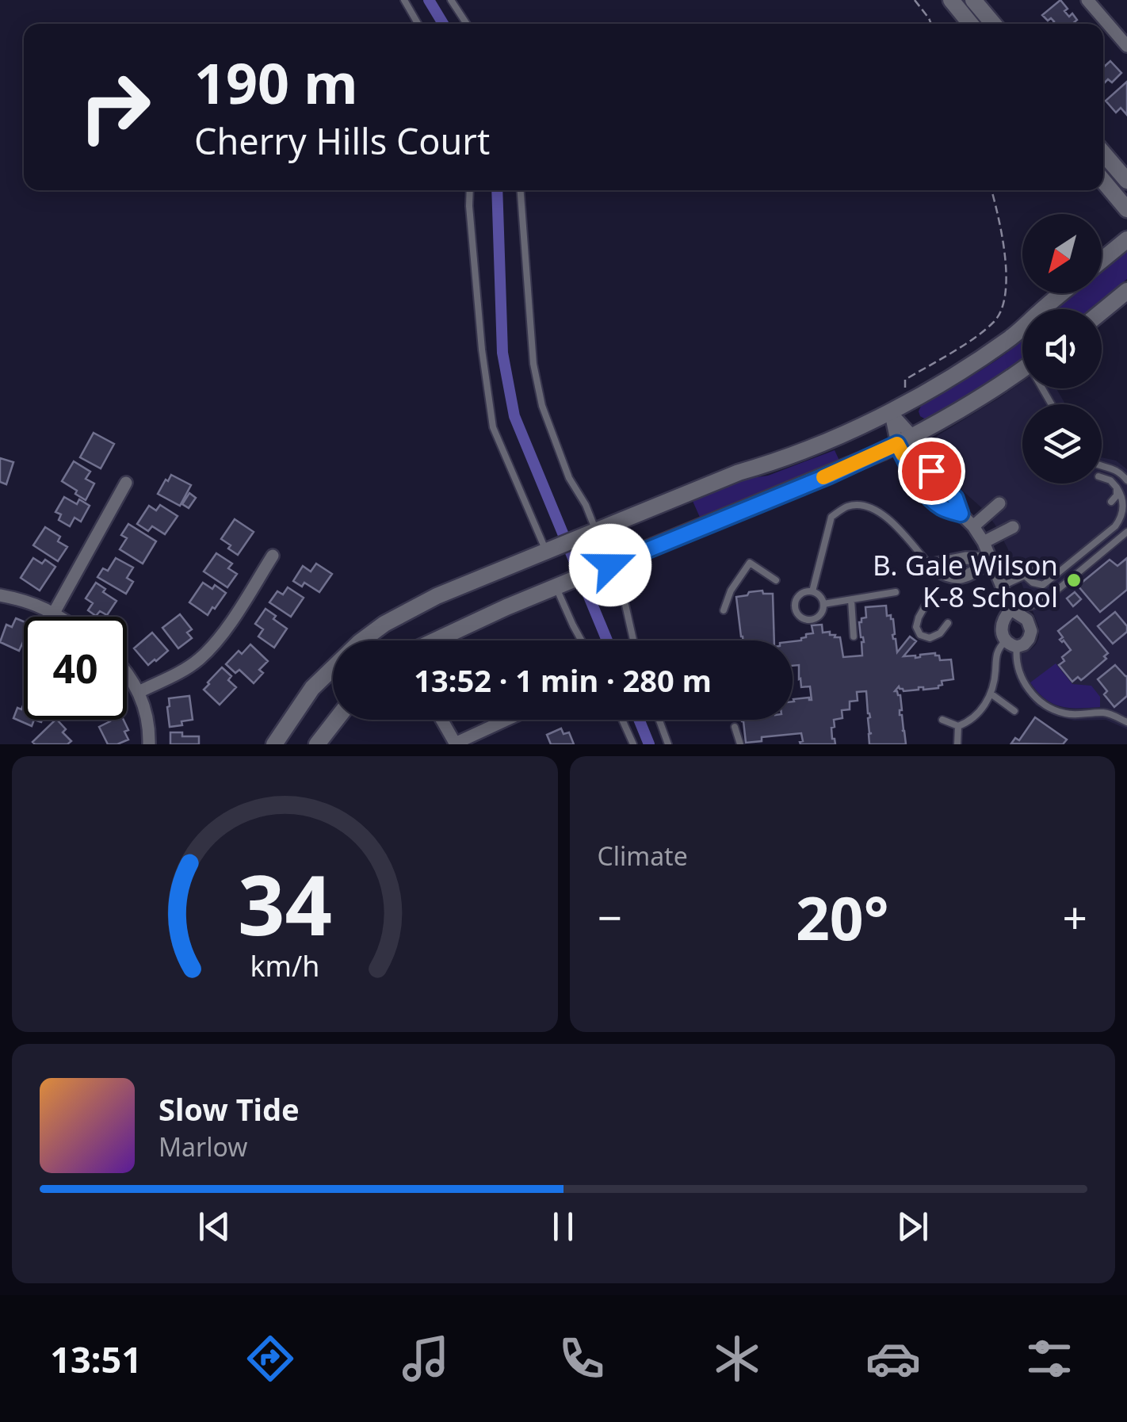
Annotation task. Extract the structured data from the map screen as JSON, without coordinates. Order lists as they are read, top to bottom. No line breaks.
{"places":["B. Gale Wilson K-8 School"],"north":"bottom left","page":{"turn":["190 m","Cherry Hills Court"],"limit":"40","trip":"13:52 · 1 min · 280 m","tile":"Climate","heat":["−","20°","+"],"song":["Slow Tide","Marlow"],"tabs":"13:51","gauge":["34","km/h"]}}
